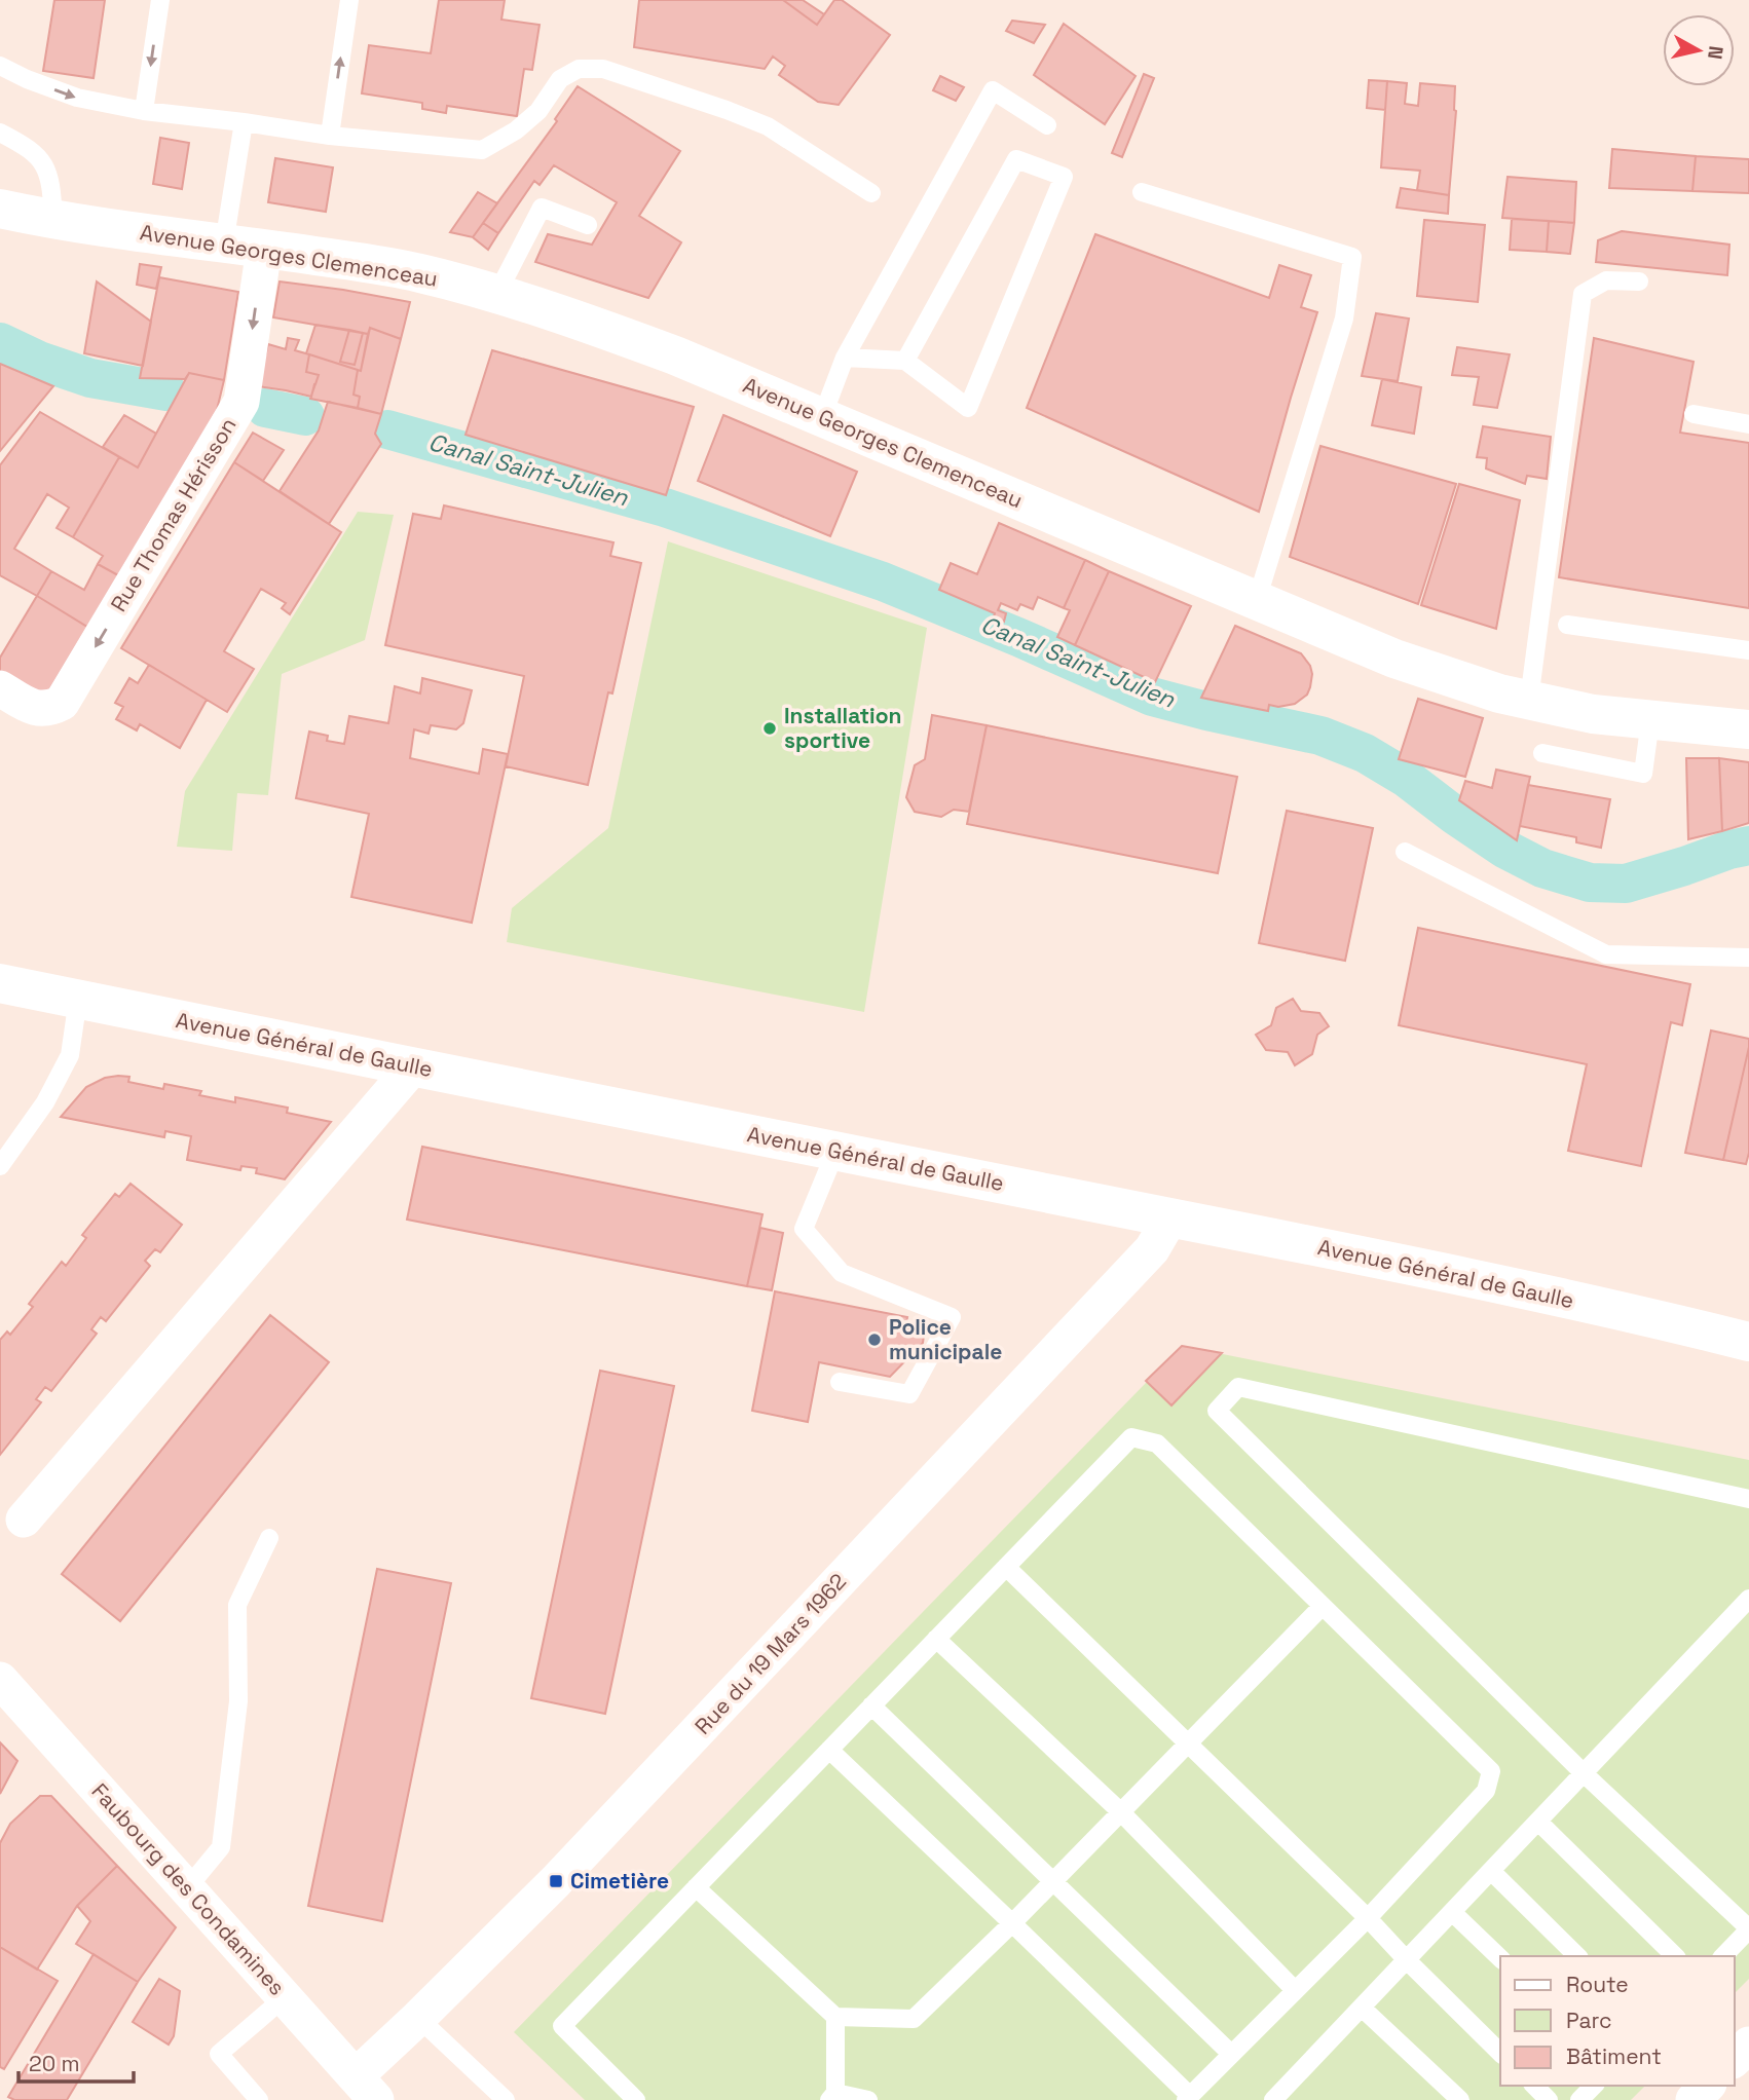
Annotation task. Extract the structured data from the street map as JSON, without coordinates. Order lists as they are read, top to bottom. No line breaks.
{"streets":{"main road":["Avenue Georges Clemenceau","Avenue Général de Gaulle"],"street":["Rue Thomas Hérisson","Rue du 19 Mars 1962","Faubourg des Condamines"]},"crossings":[["Avenue Georges Clemenceau","Rue Thomas Hérisson"],["Avenue Général de Gaulle","Rue du 19 Mars 1962"],["Rue du 19 Mars 1962","Faubourg des Condamines"]],"one_way":["Rue Thomas Hérisson"],"water":["Canal Saint-Julien"],"places":{"other":["Installation sportive","Police municipale"],"transit":["Cimetière"]},"legend":["Route","Parc","Bâtiment"],"scale_bar":"20 m","north":"right"}
